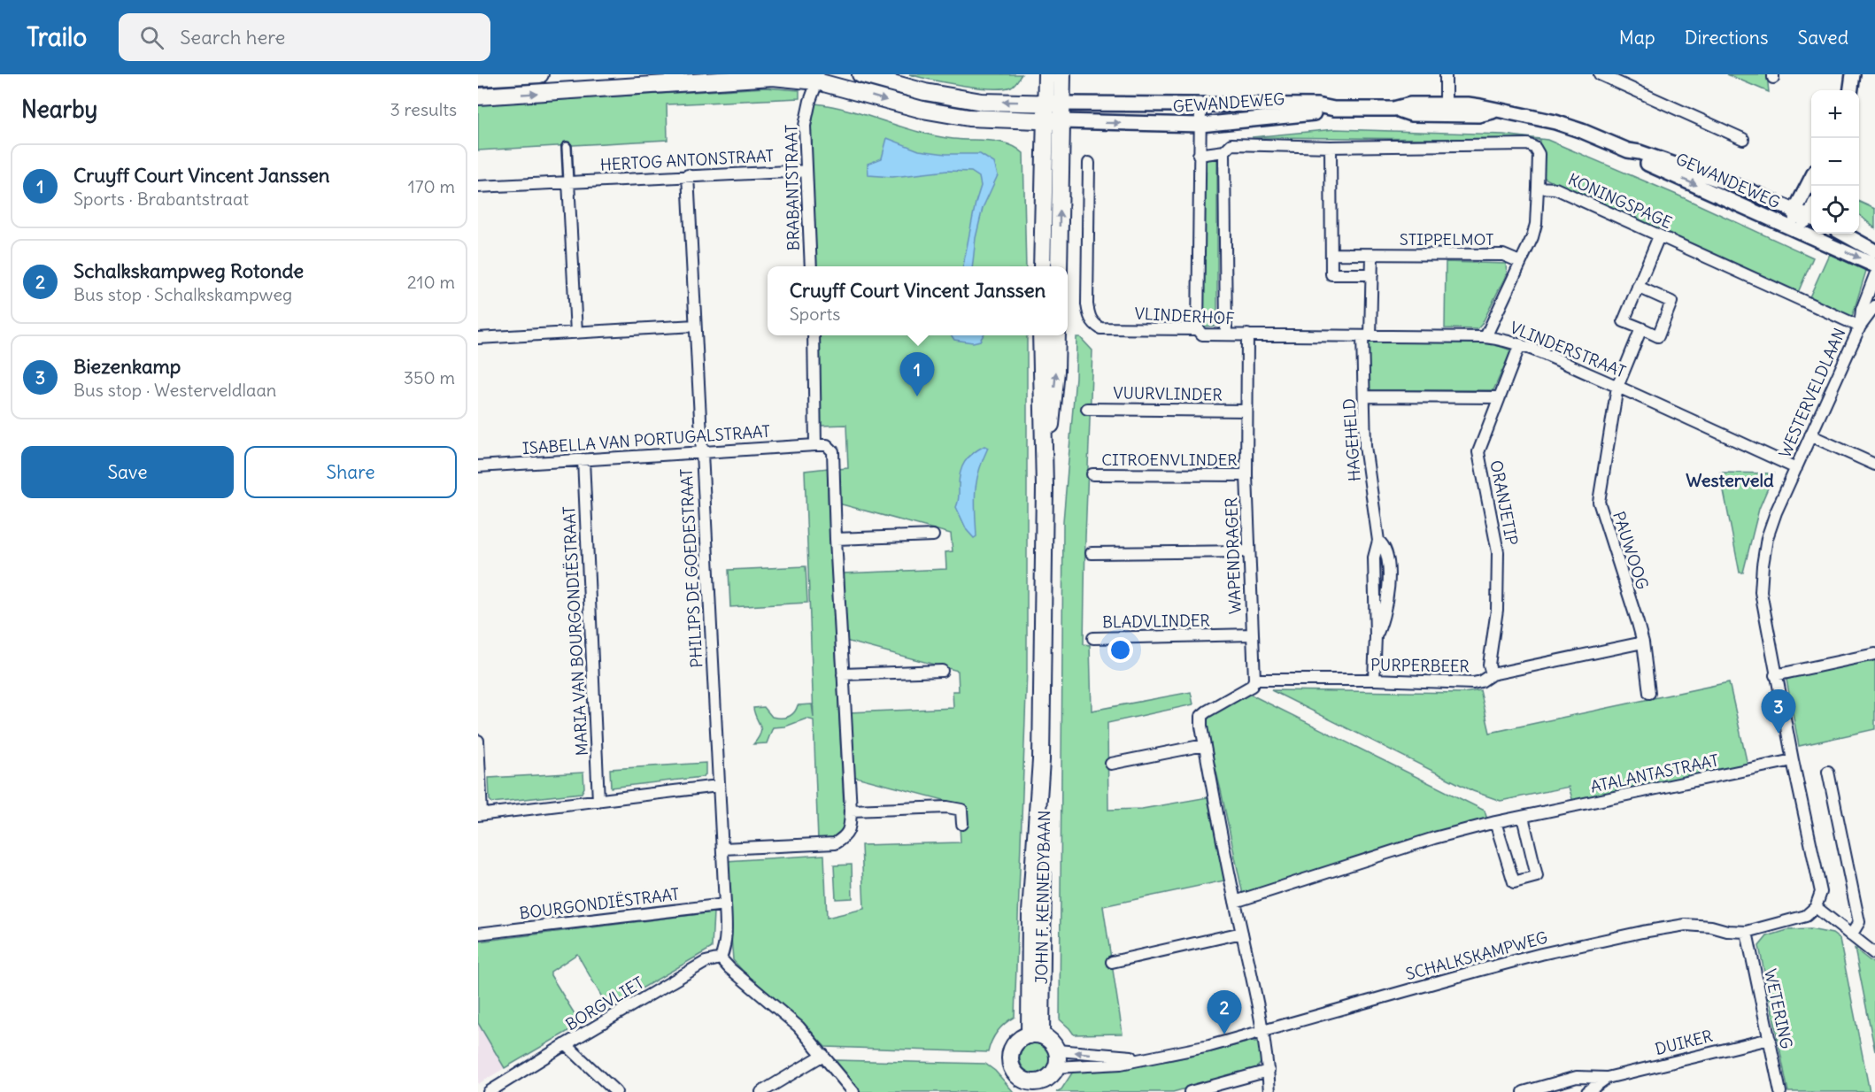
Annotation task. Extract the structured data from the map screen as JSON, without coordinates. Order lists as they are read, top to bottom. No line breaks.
{"streets":{"main road":["JOHN F. KENNEDYBAAN"],"street":["GEWANDEWEG","HERTOG ANTONSTRAAT","BRABANTSTRAAT","KONINGSPAGE","STIPPELMOT","VLINDERHOF","VLINDERSTRAAT","WESTERVELDLAAN","VUURVLINDER","ISABELLA VAN PORTUGALSTRAAT","HAGEHELD","CITROENVLINDER","ORANJETIP","PAUWOOG","WAPENDRAGER","PHILIPS DE GOEDESTRAAT","BLADVLINDER","MARIA VAN BOURGONDIËSTRAAT","PURPERBEER","ATALANTASTRAAT","BOURGONDIËSTRAAT","SCHALKSKAMPWEG","BORGVLIET","WETERING","DUIKER"]},"crossings":[["HERTOG ANTONSTRAAT","BRABANTSTRAAT"],["HERTOG ANTONSTRAAT","PHILIPS DE GOEDESTRAAT"],["KONINGSPAGE","WESTERVELDLAAN"],["VLINDERHOF","VLINDERSTRAAT"],["VLINDERHOF","WAPENDRAGER"],["VLINDERSTRAAT","WESTERVELDLAAN"],["VLINDERSTRAAT","HAGEHELD"],["VLINDERSTRAAT","ORANJETIP"],["VLINDERSTRAAT","PAUWOOG"],["VLINDERSTRAAT","WAPENDRAGER"],["WESTERVELDLAAN","ATALANTASTRAAT"],["WESTERVELDLAAN","SCHALKSKAMPWEG"],["VUURVLINDER","WAPENDRAGER"],["ISABELLA VAN PORTUGALSTRAAT","PHILIPS DE GOEDESTRAAT"],["ISABELLA VAN PORTUGALSTRAAT","MARIA VAN BOURGONDIËSTRAAT"],["HAGEHELD","PURPERBEER"],["CITROENVLINDER","WAPENDRAGER"],["ORANJETIP","PURPERBEER"],["PAUWOOG","PURPERBEER"],["WAPENDRAGER","BLADVLINDER"],["WAPENDRAGER","PURPERBEER"],["PHILIPS DE GOEDESTRAAT","BOURGONDIËSTRAAT"],["PHILIPS DE GOEDESTRAAT","BORGVLIET"],["JOHN F. KENNEDYBAAN","SCHALKSKAMPWEG"],["SCHALKSKAMPWEG","WETERING"],["WETERING","DUIKER"]],"districts":["Westerveld"],"page":{"header":"Trailo","search":"Search here","nav":["Map","Directions","Saved"],"heading":["Nearby","3 results"],"map_buttons":["+","−"],"list":[{"mark":"1","name":"Cruyff Court Vincent Janssen","note":"Sports · Brabantstraat","value":"170 m"},{"mark":"2","name":"Schalkskampweg Rotonde","note":"Bus stop · Schalkskampweg","value":"210 m"},{"mark":"3","name":"Biezenkamp","note":"Bus stop · Westerveldlaan","value":"350 m"}],"popup":["Cruyff Court Vincent Janssen","Sports"],"pins":["1","3","2"],"buttons":["Save","Share"]}}
